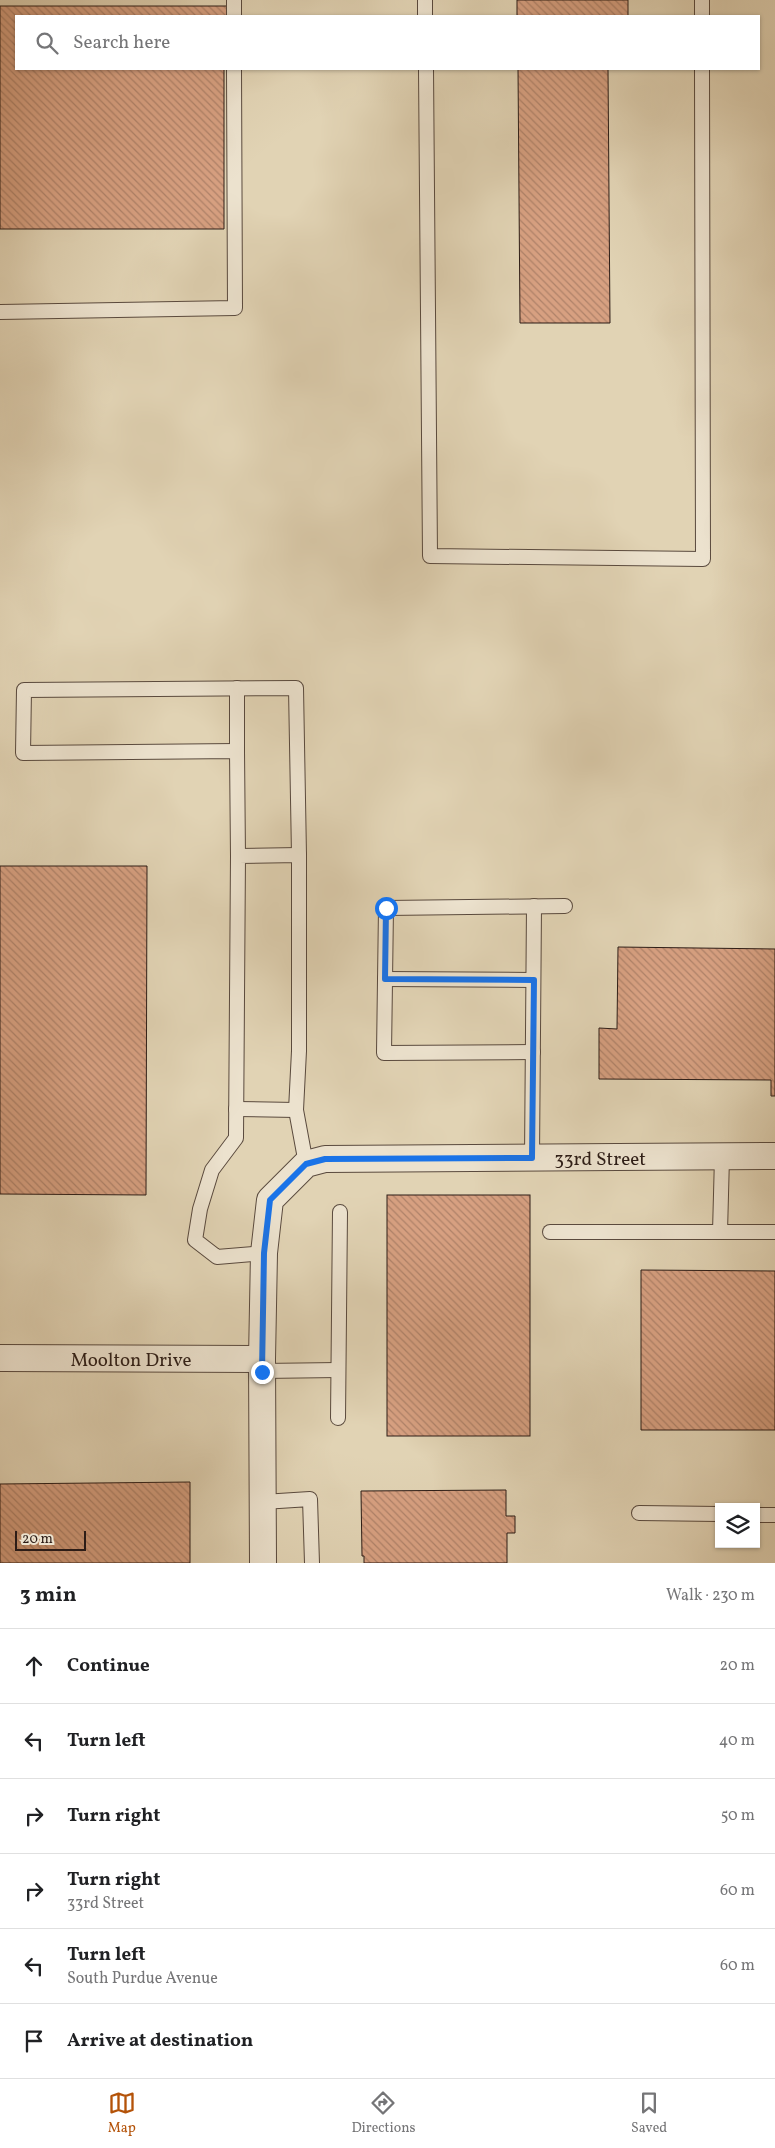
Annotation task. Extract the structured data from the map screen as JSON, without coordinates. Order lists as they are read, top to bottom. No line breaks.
{"streets":{"street":["33rd Street","Moolton Drive"]},"scale_bar":"20 m","page":{"search":"Search here","scale":"20 m","heading":["3 min","Walk · 230 m"],"list":[["Continue","20 m"],["Turn left","40 m"],["Turn right","50 m"],["Turn right","33rd Street","60 m"],["Turn left","South Purdue Avenue","60 m"],"Arrive at destination"],"nav":["Map","Directions","Saved"]}}
